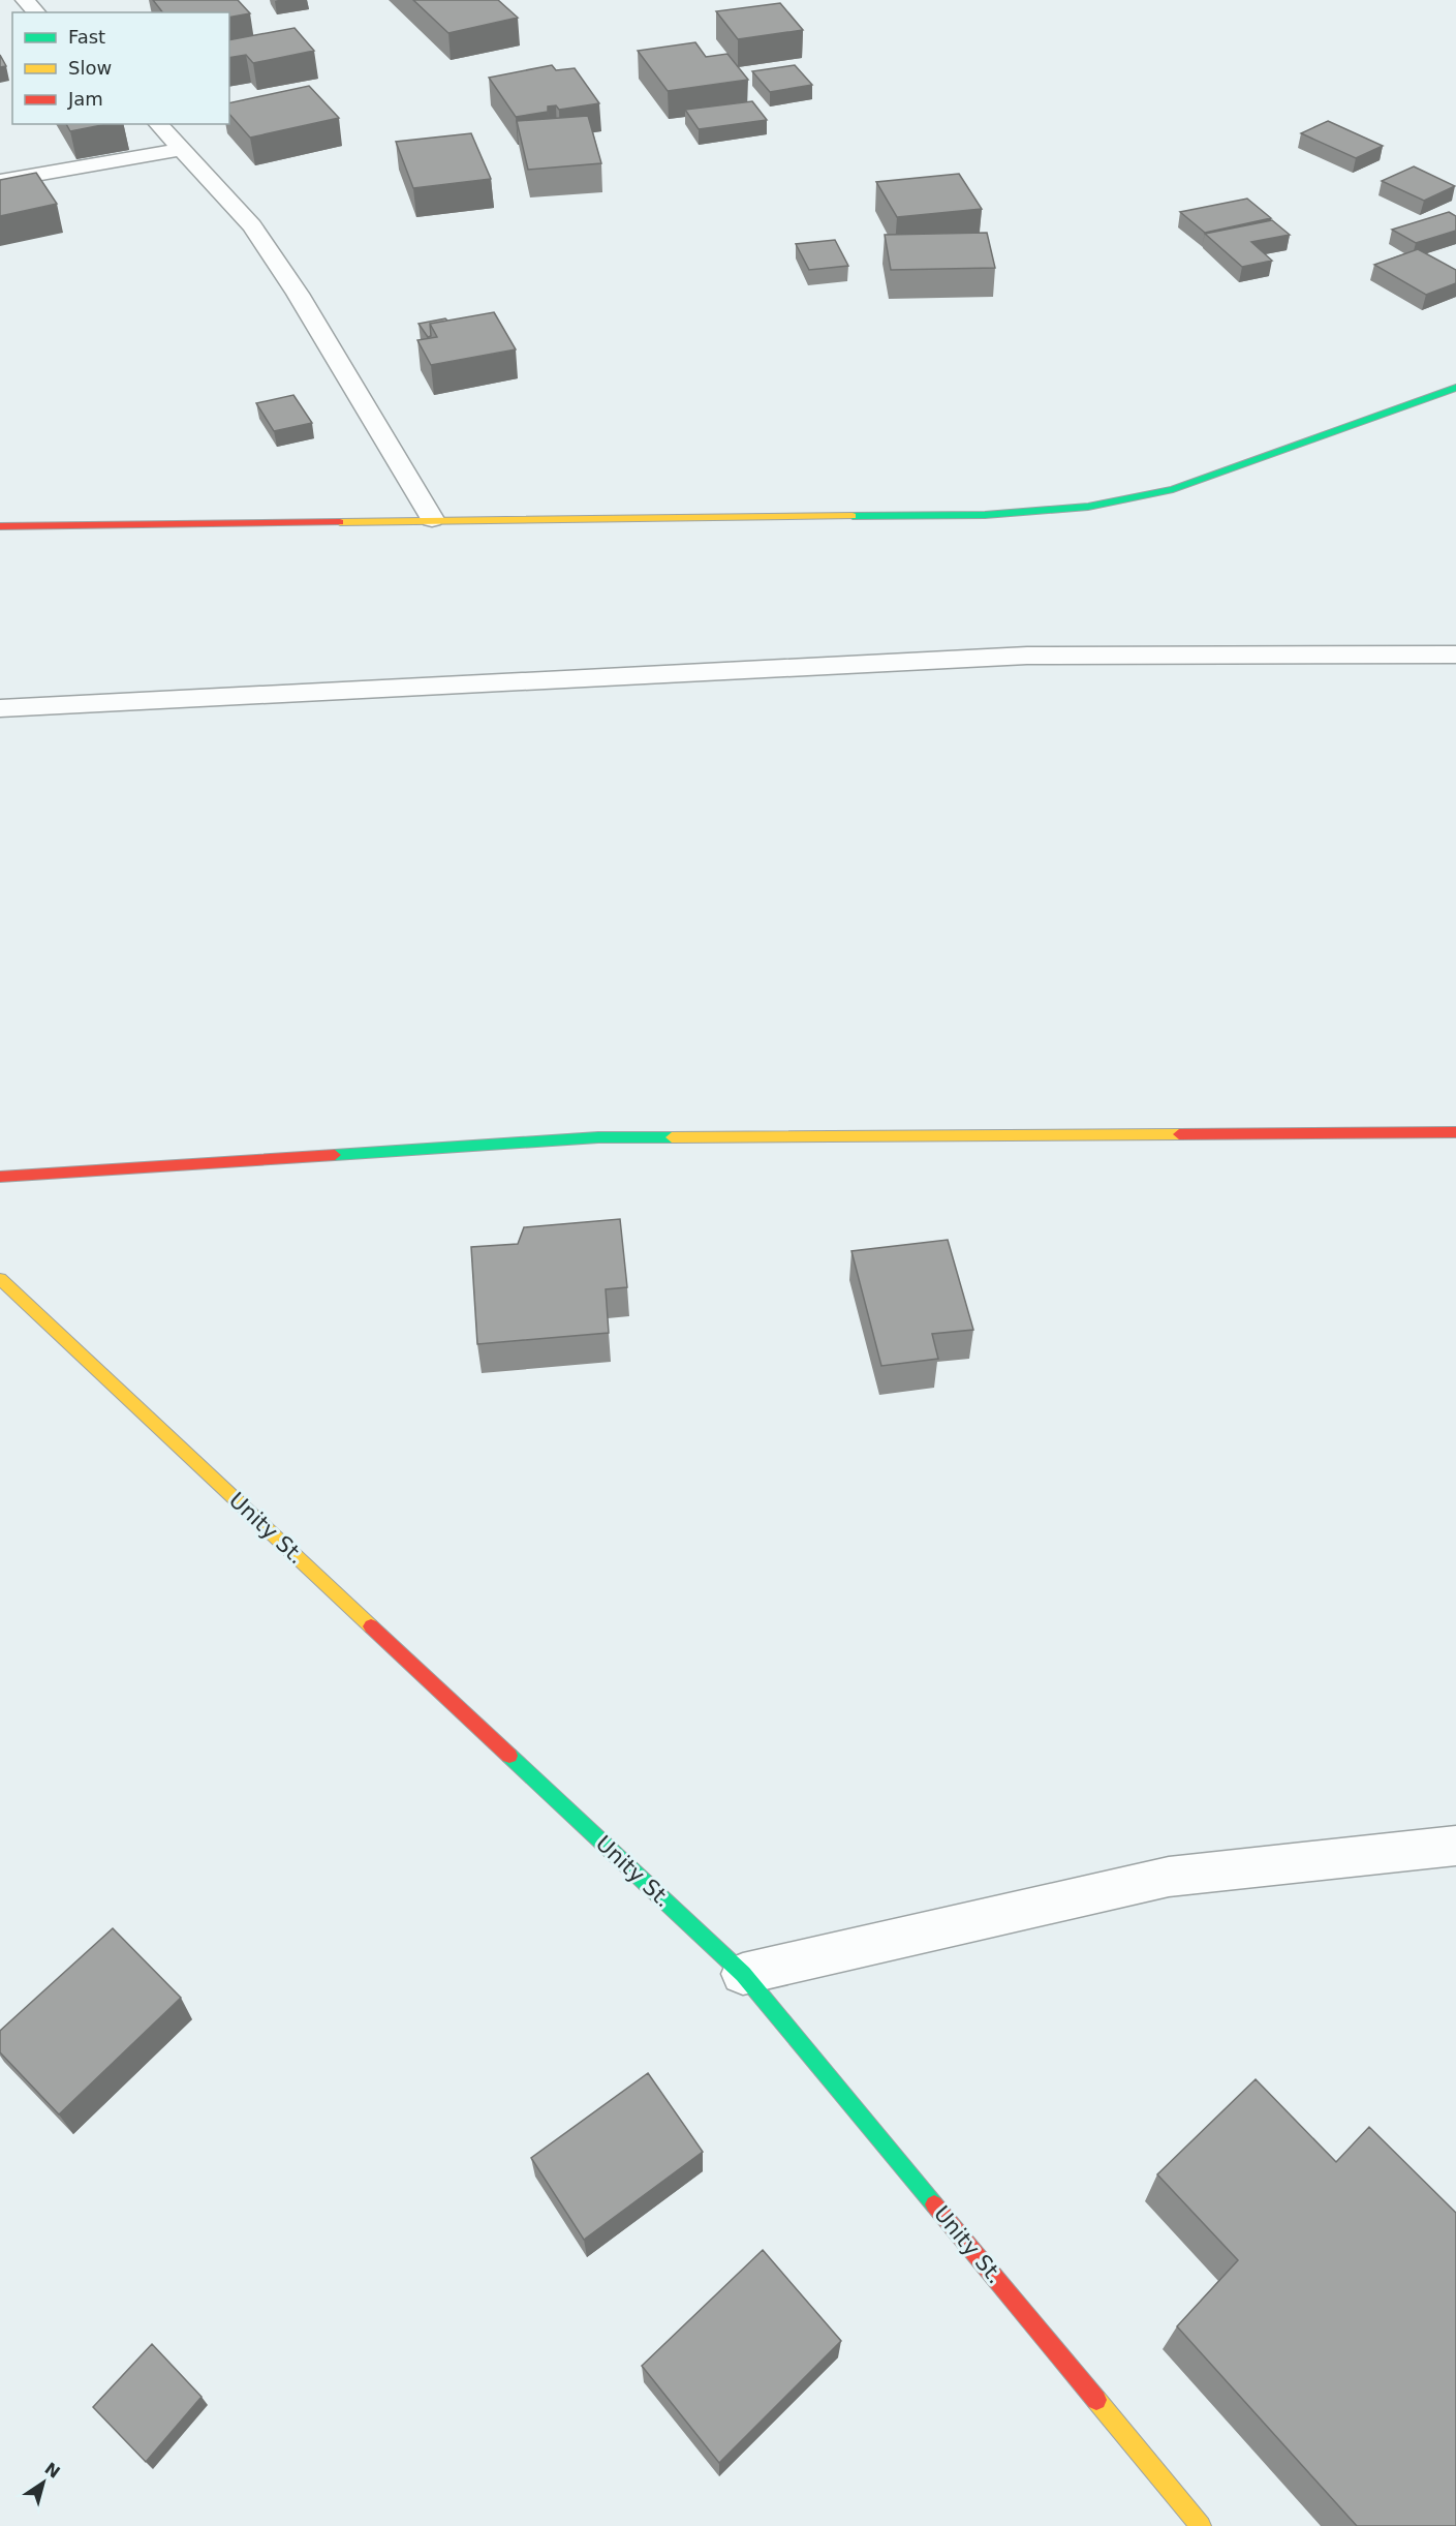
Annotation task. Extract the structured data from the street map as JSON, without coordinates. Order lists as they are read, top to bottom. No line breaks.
{"streets":{"street":["Unity St."]},"legend":["Fast","Slow","Jam"],"north":"top right"}
